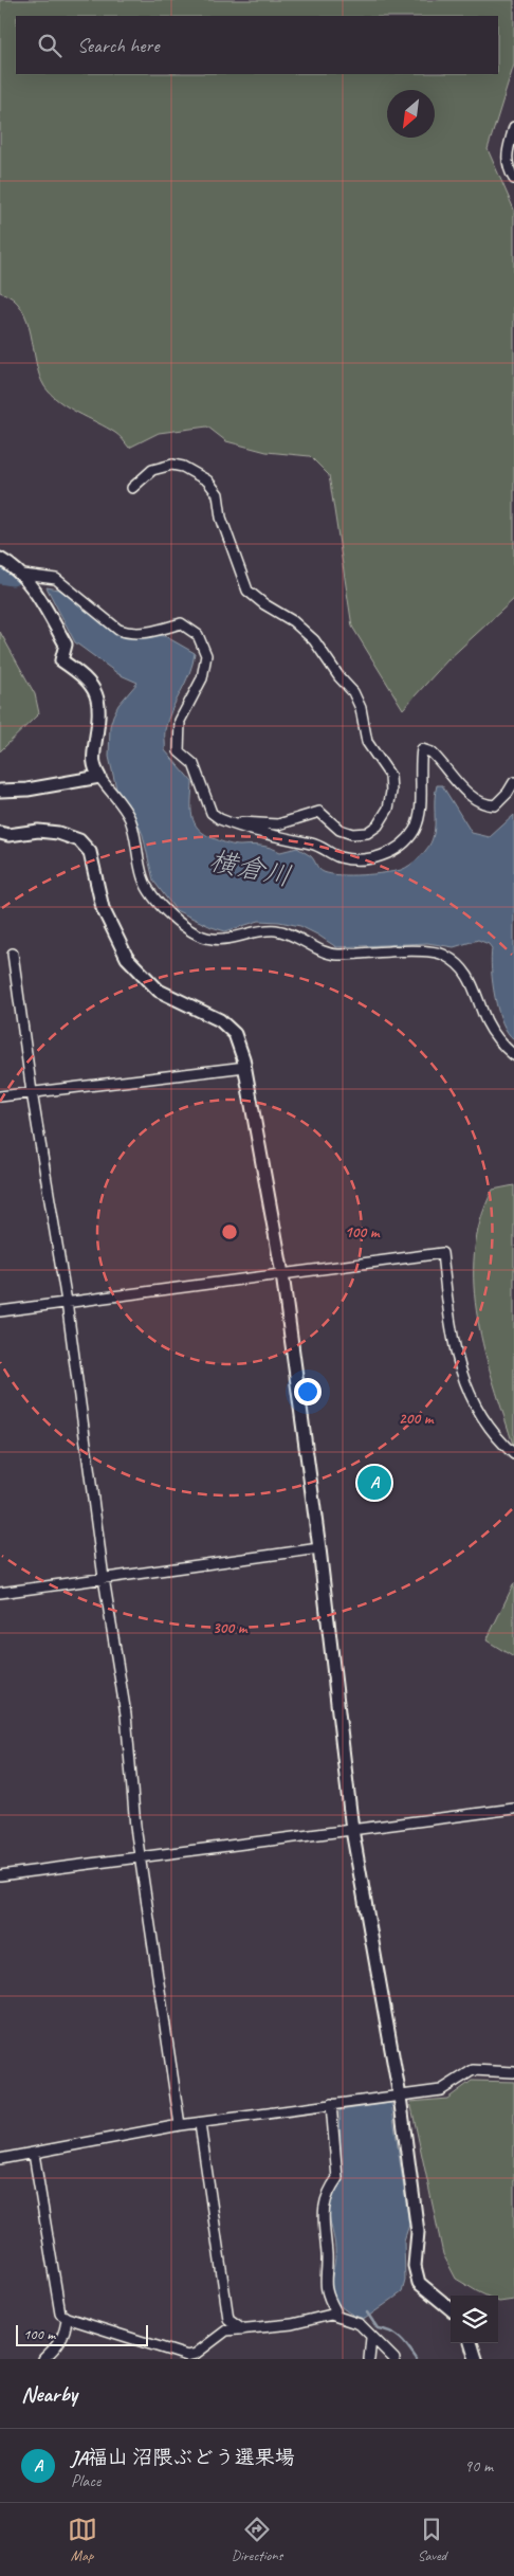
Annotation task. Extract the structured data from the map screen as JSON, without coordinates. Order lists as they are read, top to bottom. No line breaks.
{"water":["横倉川"],"scale_bar":"100 m","north":"bottom left","page":{"search":"Search here","pins":"A","scale":"100 m","heading":"Nearby","list":[{"mark":"A","name":"JA福山 沼隈ぶどう選果場","note":"Place","value":"90 m"}],"nav":["Map","Directions","Saved"]},"rings":["100 m","200 m","300 m"]}
